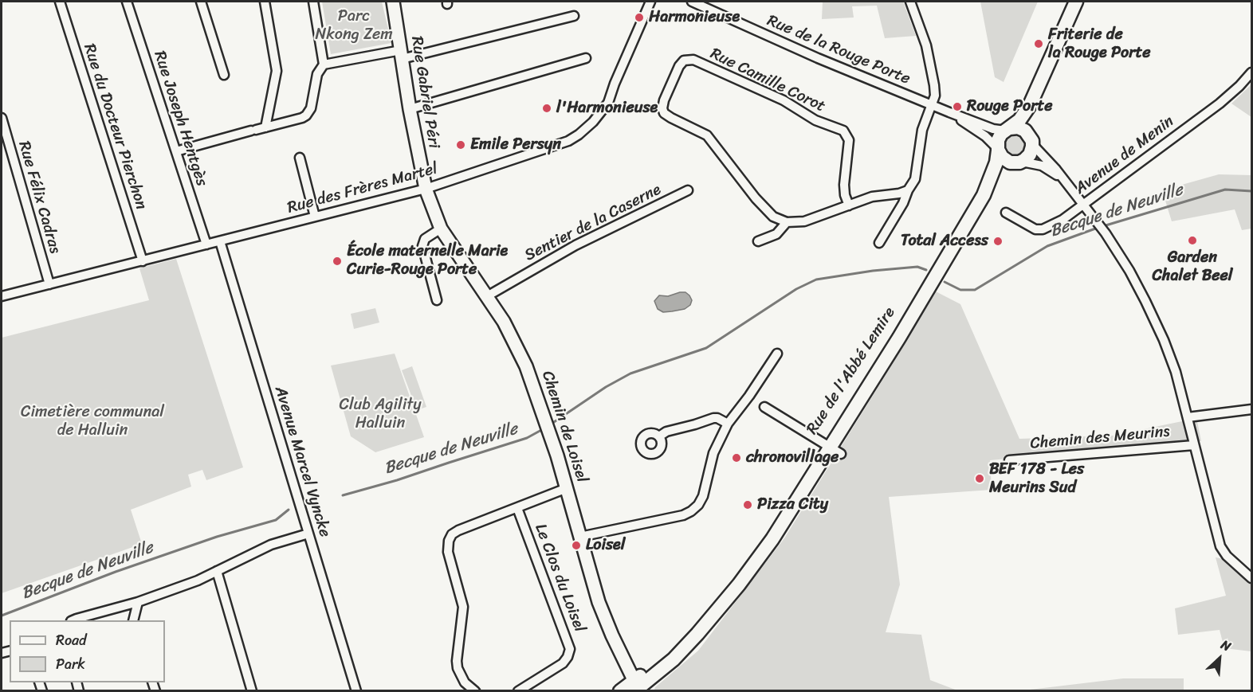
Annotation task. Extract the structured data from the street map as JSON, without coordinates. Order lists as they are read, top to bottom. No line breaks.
{"streets":{"main road":["Rue de l'Abbé Lemire"],"street":["Rue de la Rouge Porte","Rue Camille Corot","Rue Gabriel Péri","Rue Joseph Hentgès","Rue du Docteur Pierchon","Avenue de Menin","Rue des Frères Martel","Rue Félix Cadras","Sentier de la Caserne","Chemin de Loisel","Chemin des Meurins","Avenue Marcel Vyncke","Le Clos du Loisel"]},"crossings":[["Rue de la Rouge Porte","Rue de l'Abbé Lemire"],["Rue de la Rouge Porte","Chemin des Meurins"],["Rue Gabriel Péri","Rue des Frères Martel"],["Rue Gabriel Péri","Chemin de Loisel"],["Rue Joseph Hentgès","Rue des Frères Martel"],["Rue du Docteur Pierchon","Rue des Frères Martel"],["Avenue de Menin","Chemin des Meurins"],["Rue des Frères Martel","Rue Félix Cadras"],["Rue des Frères Martel","Chemin de Loisel"],["Rue des Frères Martel","Avenue Marcel Vyncke"],["Sentier de la Caserne","Chemin de Loisel"],["Rue de l'Abbé Lemire","Chemin de Loisel"],["Rue de l'Abbé Lemire","Chemin des Meurins"]],"water":["Becque de Neuville"],"parks":["Parc Nkong Zem","Club Agility Halluin","Cimetière communal de Halluin"],"places":["Harmonieuse","Friterie de la Rouge Porte","Rouge Porte","l'Harmonieuse","Emile Persyn","Garden Chalet Beel","Total Access","École maternelle Marie Curie-Rouge Porte","chronovillage","BEF 178 - Les Meurins Sud","Pizza City","Loisel"],"legend":["Road","Park"],"north":"top right"}
